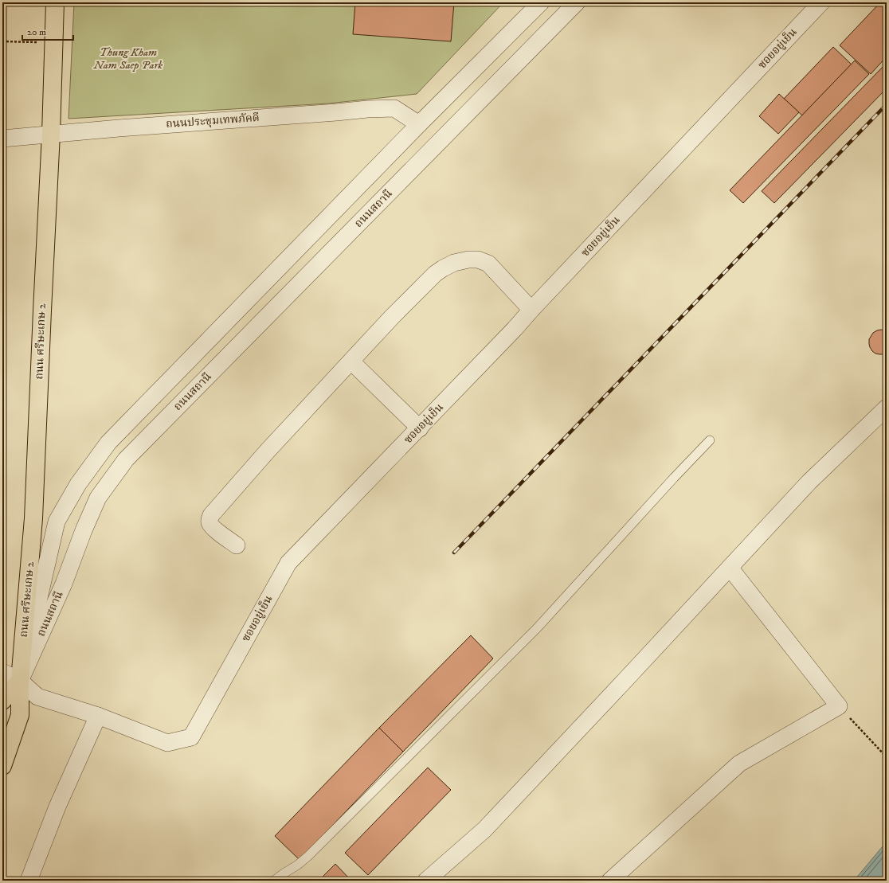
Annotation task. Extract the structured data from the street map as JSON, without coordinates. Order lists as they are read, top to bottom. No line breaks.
{"streets":{"main road":["ถนน ศรีษะเกษ 2"],"street":["ซอยอยู่เย็น","ถนนประชุมเทพภัคดี","ถนนสถานี"]},"crossings":[["ซอยอยู่เย็น","ถนนสถานี"],["ซอยอยู่เย็น","ถนน ศรีษะเกษ 2"],["ถนนประชุมเทพภัคดี","ถนนสถานี"],["ถนนประชุมเทพภัคดี","ถนน ศรีษะเกษ 2"],["ถนนสถานี","ถนน ศรีษะเกษ 2"]],"parks":["Thung Kham Nam Saep Park"],"scale_bar":"20 m"}
